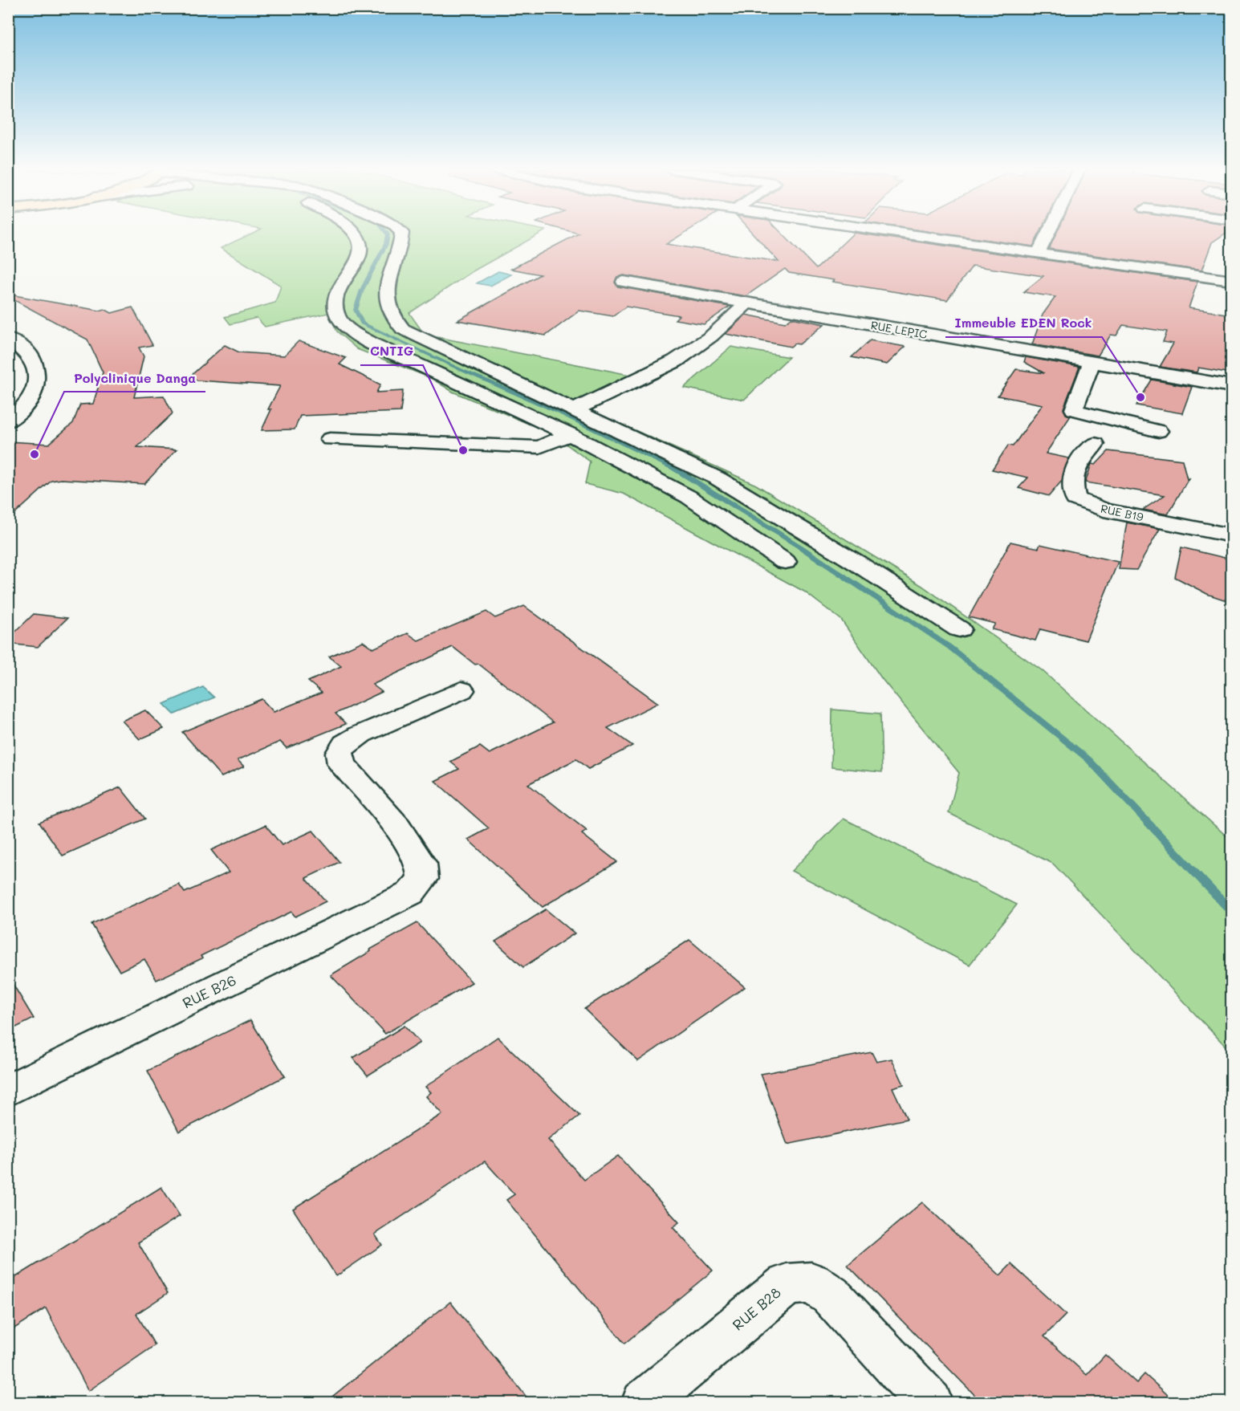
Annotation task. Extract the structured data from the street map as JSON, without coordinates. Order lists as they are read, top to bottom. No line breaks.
{"streets":{"street":["RUE LEPIC","RUE B19","RUE B26","RUE B28"]},"places":["Immeuble EDEN Rock","CNTIG","Polyclinique Danga"]}
